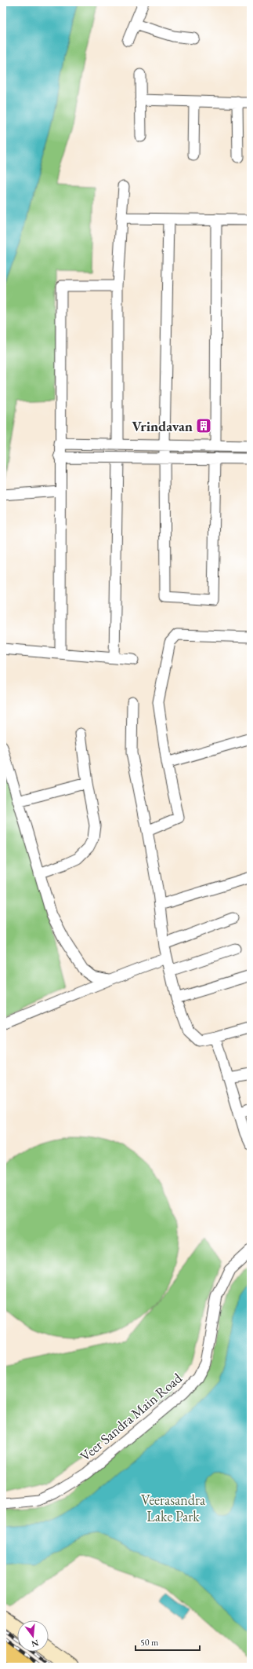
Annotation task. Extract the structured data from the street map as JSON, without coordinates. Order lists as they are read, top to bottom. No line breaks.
{"streets":{"street":["Veer Sandra Main Road"]},"parks":["Veerasandra Lake Park"],"places":{"building":["Vrindavan"]},"scale_bar":"50 m","north":"bottom"}
